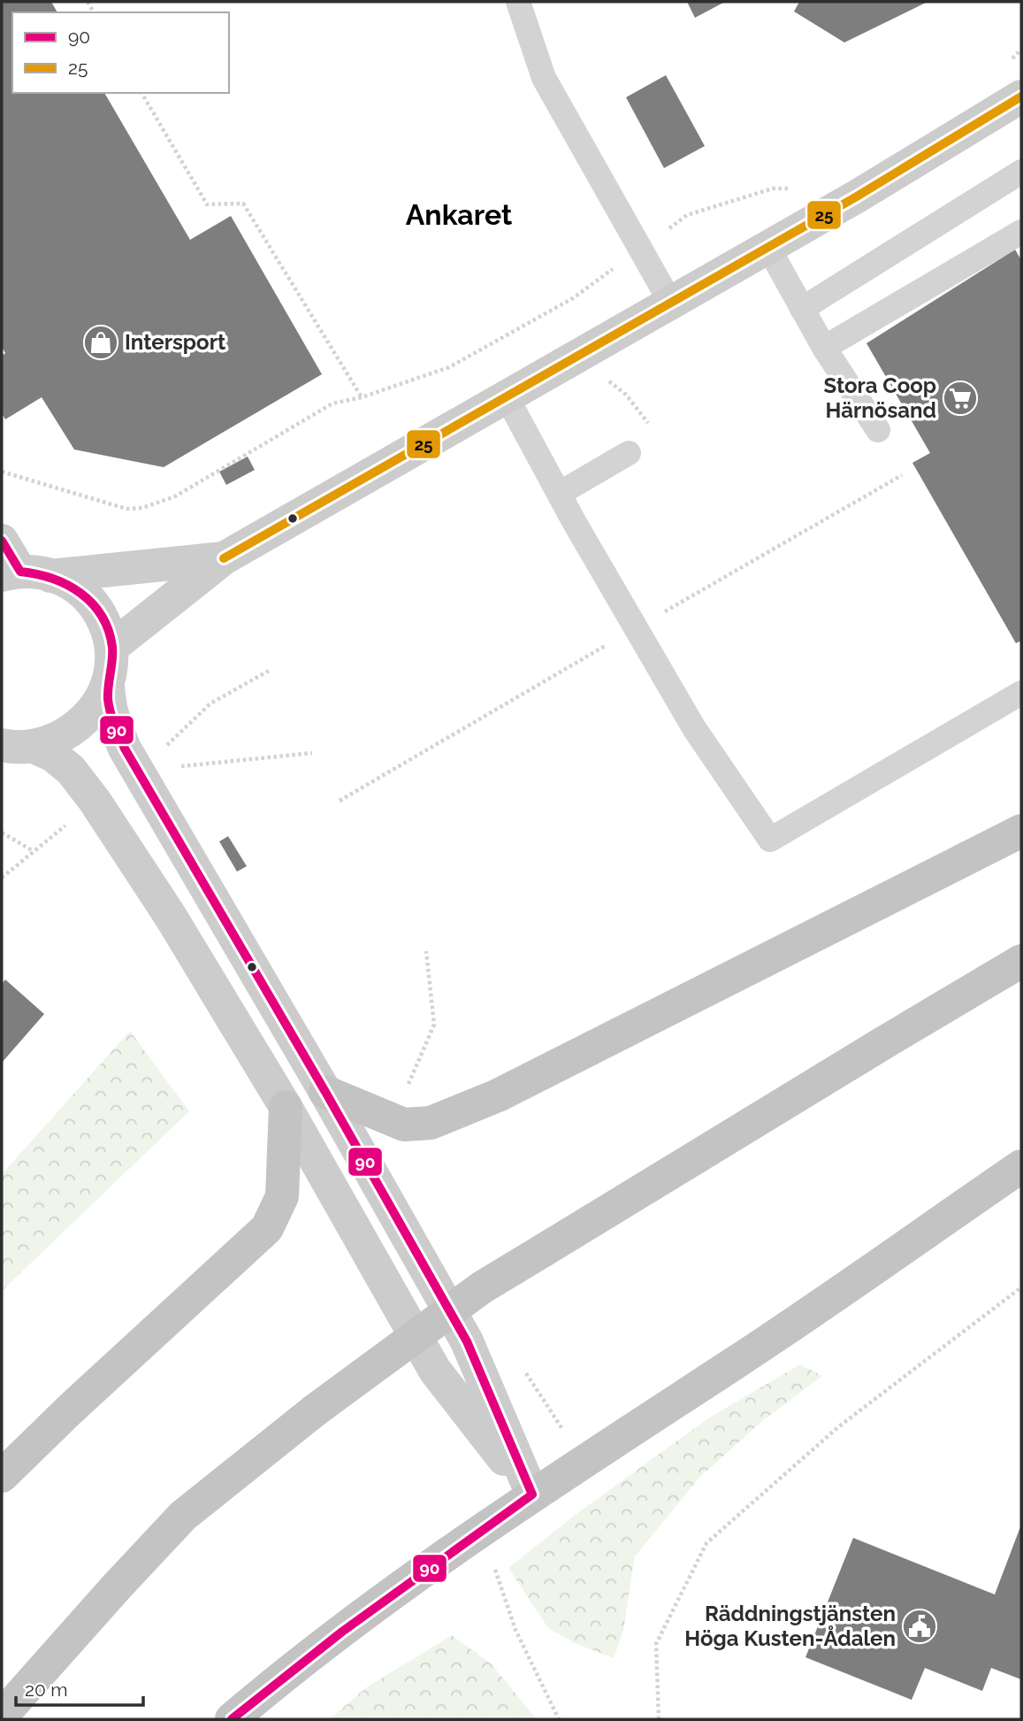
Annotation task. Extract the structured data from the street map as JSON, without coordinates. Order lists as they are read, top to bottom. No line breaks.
{"districts":["Ankaret"],"places":{"shop":["Intersport"],"supermarket":["Stora Coop Härnösand"],"public building":["Räddningstjänsten Höga Kusten-Ådalen"]},"lines":["transit line 25","transit line 90"],"legend":["90","25"],"scale_bar":"20 m"}
